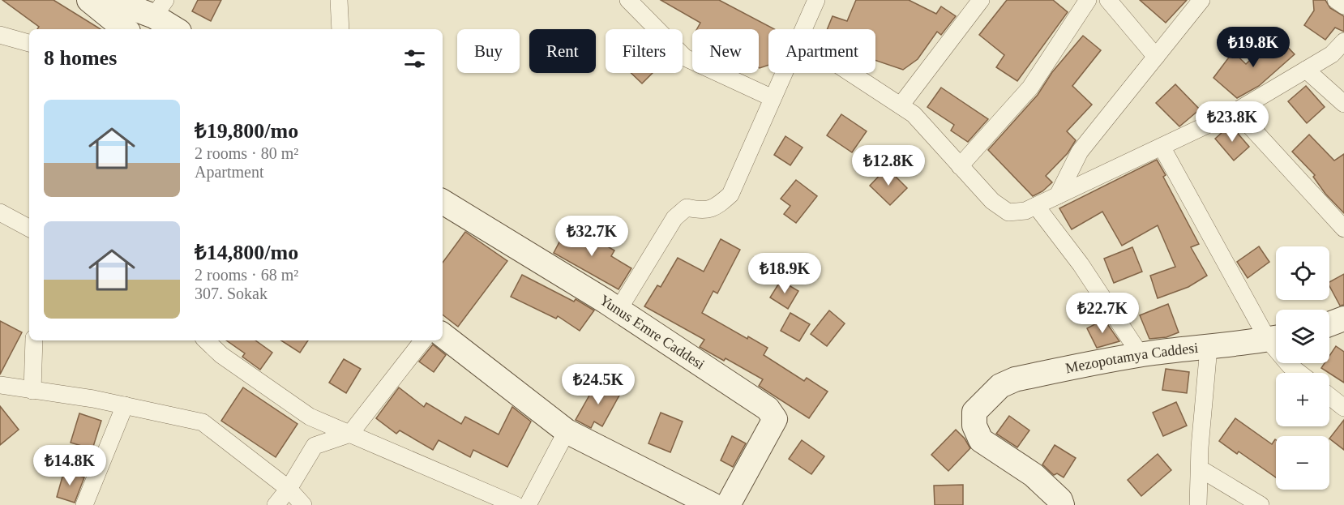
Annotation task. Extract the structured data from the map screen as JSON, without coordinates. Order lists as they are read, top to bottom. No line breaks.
{"streets":{"street":["Yunus Emre Caddesi","Mezopotamya Caddesi"]},"page":{"price":["₺19.8K","₺23.8K","₺12.8K","₺32.7K","₺18.9K","₺22.7K","₺24.5K","₺14.8K"],"chip":["Buy","Rent","Filters","New","Apartment"],"heading":"8 homes","list":[{"name":"₺19,800/mo","note":"2 rooms · 80 m² · Apartment"},{"name":"₺14,800/mo","note":"2 rooms · 68 m² · 307. Sokak"}],"map_buttons":["+","−"]}}
